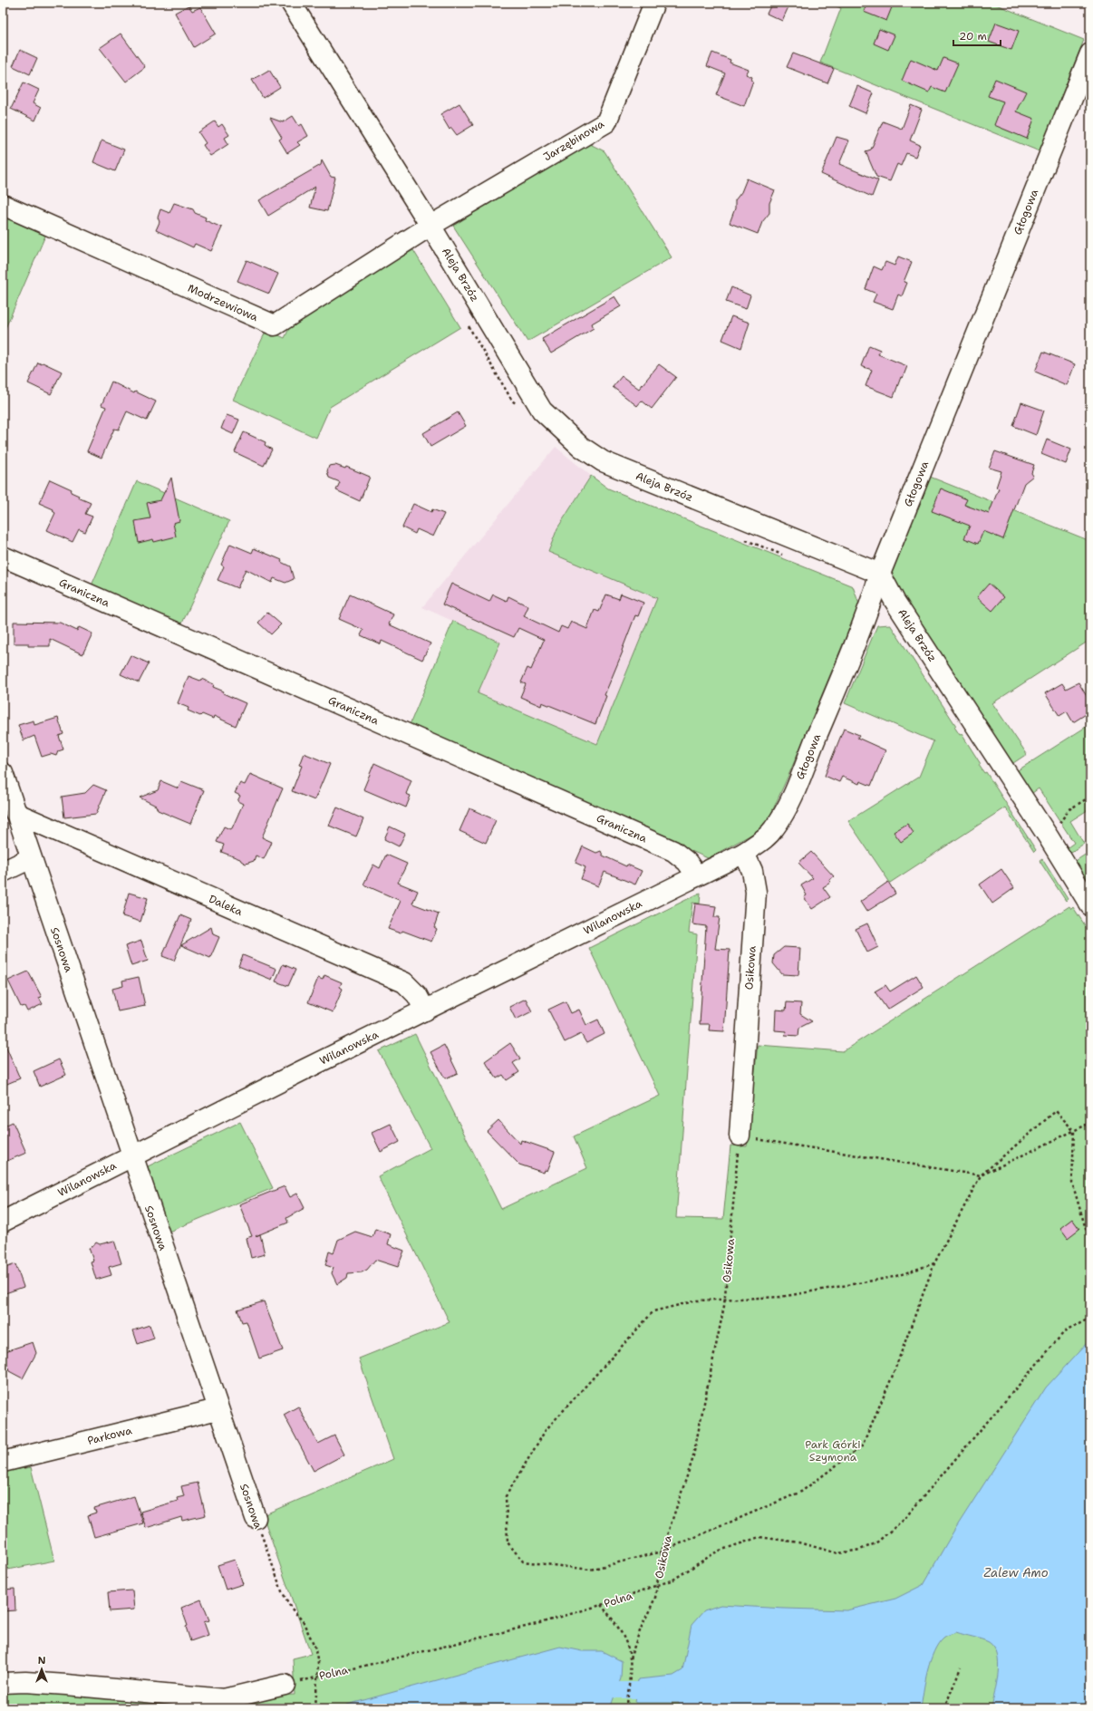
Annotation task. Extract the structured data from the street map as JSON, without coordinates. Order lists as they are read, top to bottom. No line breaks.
{"streets":{"street":["Jarzębinowa","Głogowa","Aleja Brzóz","Modrzewiowa","Graniczna","Daleka","Wilanowska","Sosnowa","Osikowa","Parkowa"],"path":["Polna"]},"crossings":[["Jarzębinowa","Aleja Brzóz"],["Jarzębinowa","Modrzewiowa"],["Głogowa","Aleja Brzóz"],["Głogowa","Graniczna"],["Głogowa","Wilanowska"],["Głogowa","Osikowa"],["Aleja Brzóz","Modrzewiowa"],["Graniczna","Wilanowska"],["Daleka","Wilanowska"],["Daleka","Sosnowa"],["Wilanowska","Sosnowa"],["Sosnowa","Parkowa"],["Sosnowa","Polna"],["Osikowa","Polna"]],"water":["Zalew Amo"],"parks":["Park Górki Szymona"],"scale_bar":"20 m","north":"top"}
